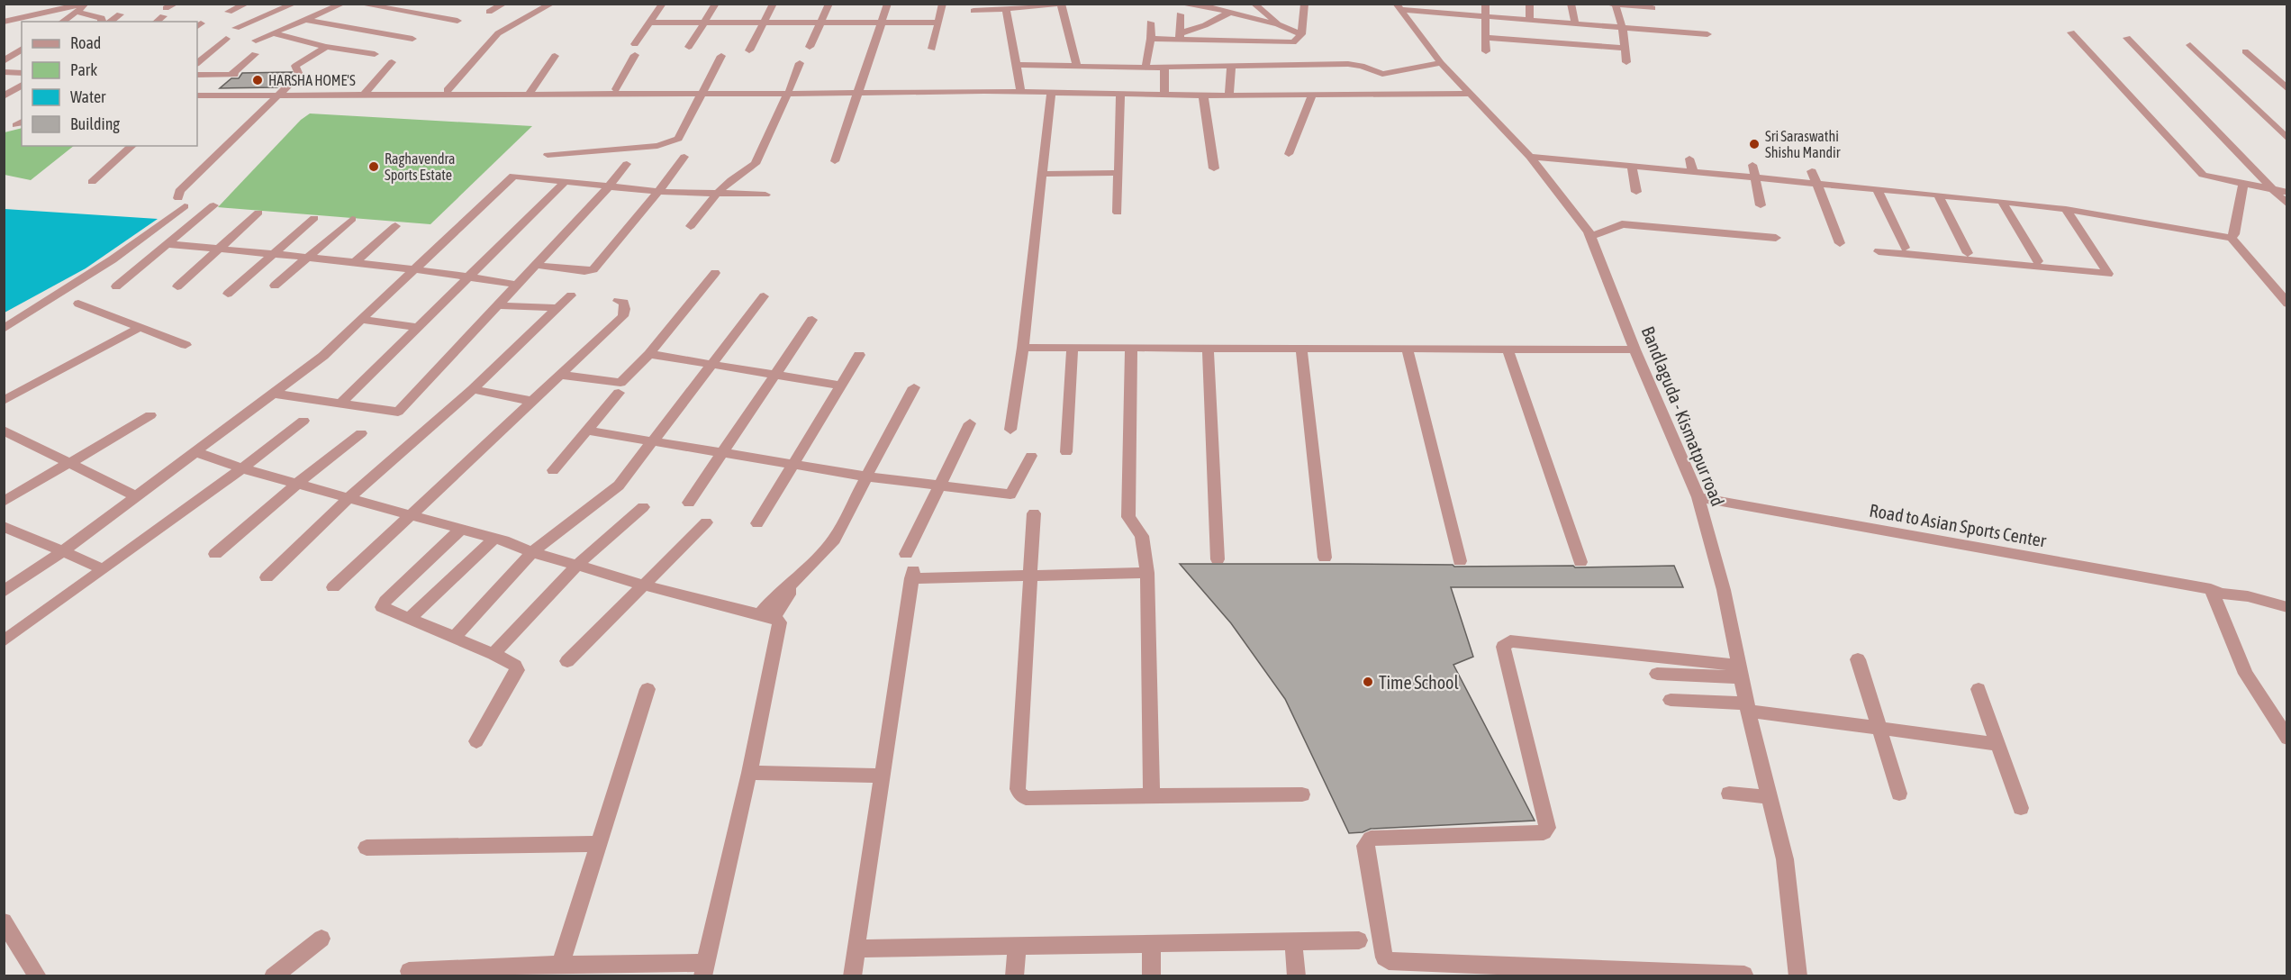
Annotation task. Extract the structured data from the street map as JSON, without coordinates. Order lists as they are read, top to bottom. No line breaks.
{"streets":{"street":["Bandlaguda - Kismatpur road","Road to Asian Sports Center"]},"crossings":[["Bandlaguda - Kismatpur road","Road to Asian Sports Center"]],"places":["HARSHA HOME'S","Sri Saraswathi Shishu Mandir","Raghavendra Sports Estate","Time School"],"legend":["Road","Park","Water","Building"]}
